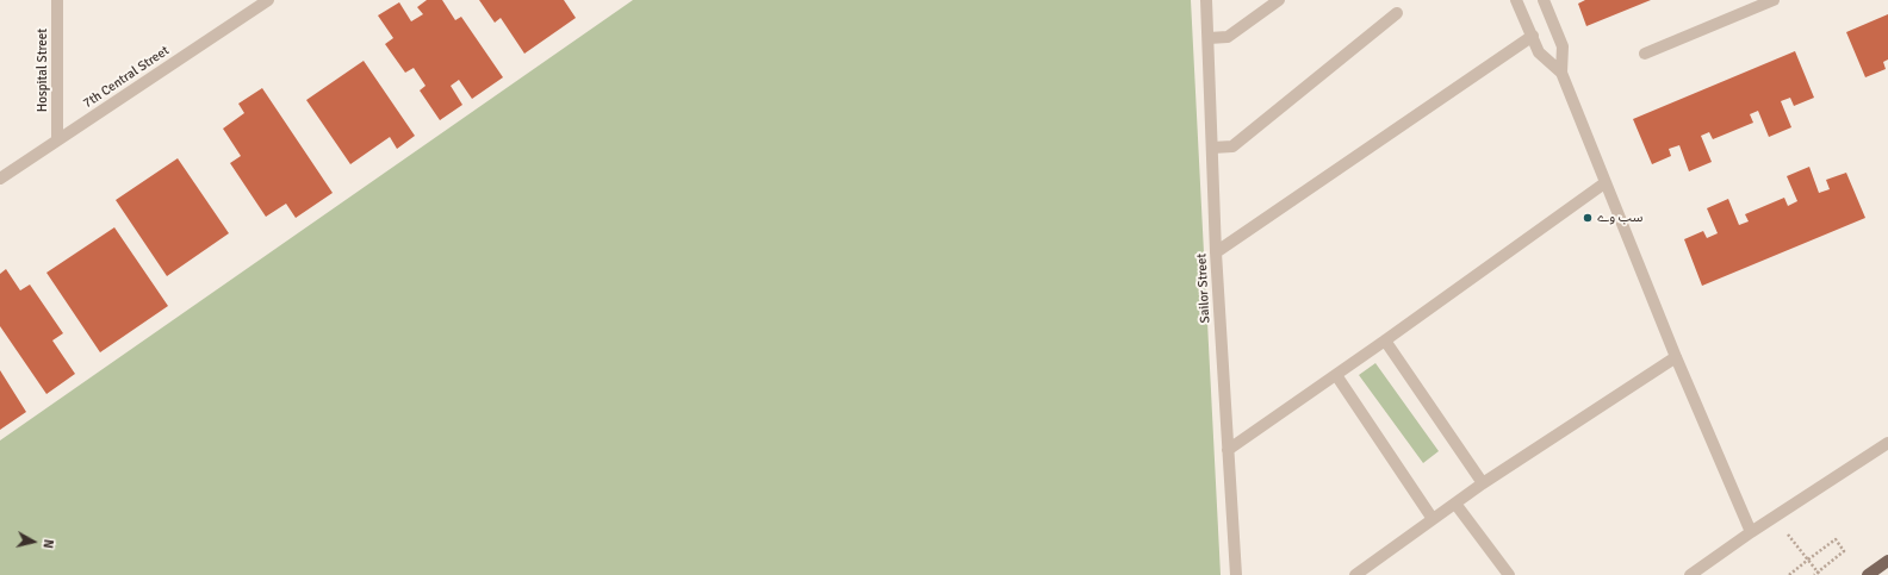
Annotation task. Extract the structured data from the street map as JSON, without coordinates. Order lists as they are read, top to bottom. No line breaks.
{"streets":{"street":["Hospital Street","7th Central Street","Sailor Street"]},"crossings":[["Hospital Street","7th Central Street"]],"places":["سب وے"],"north":"right"}
